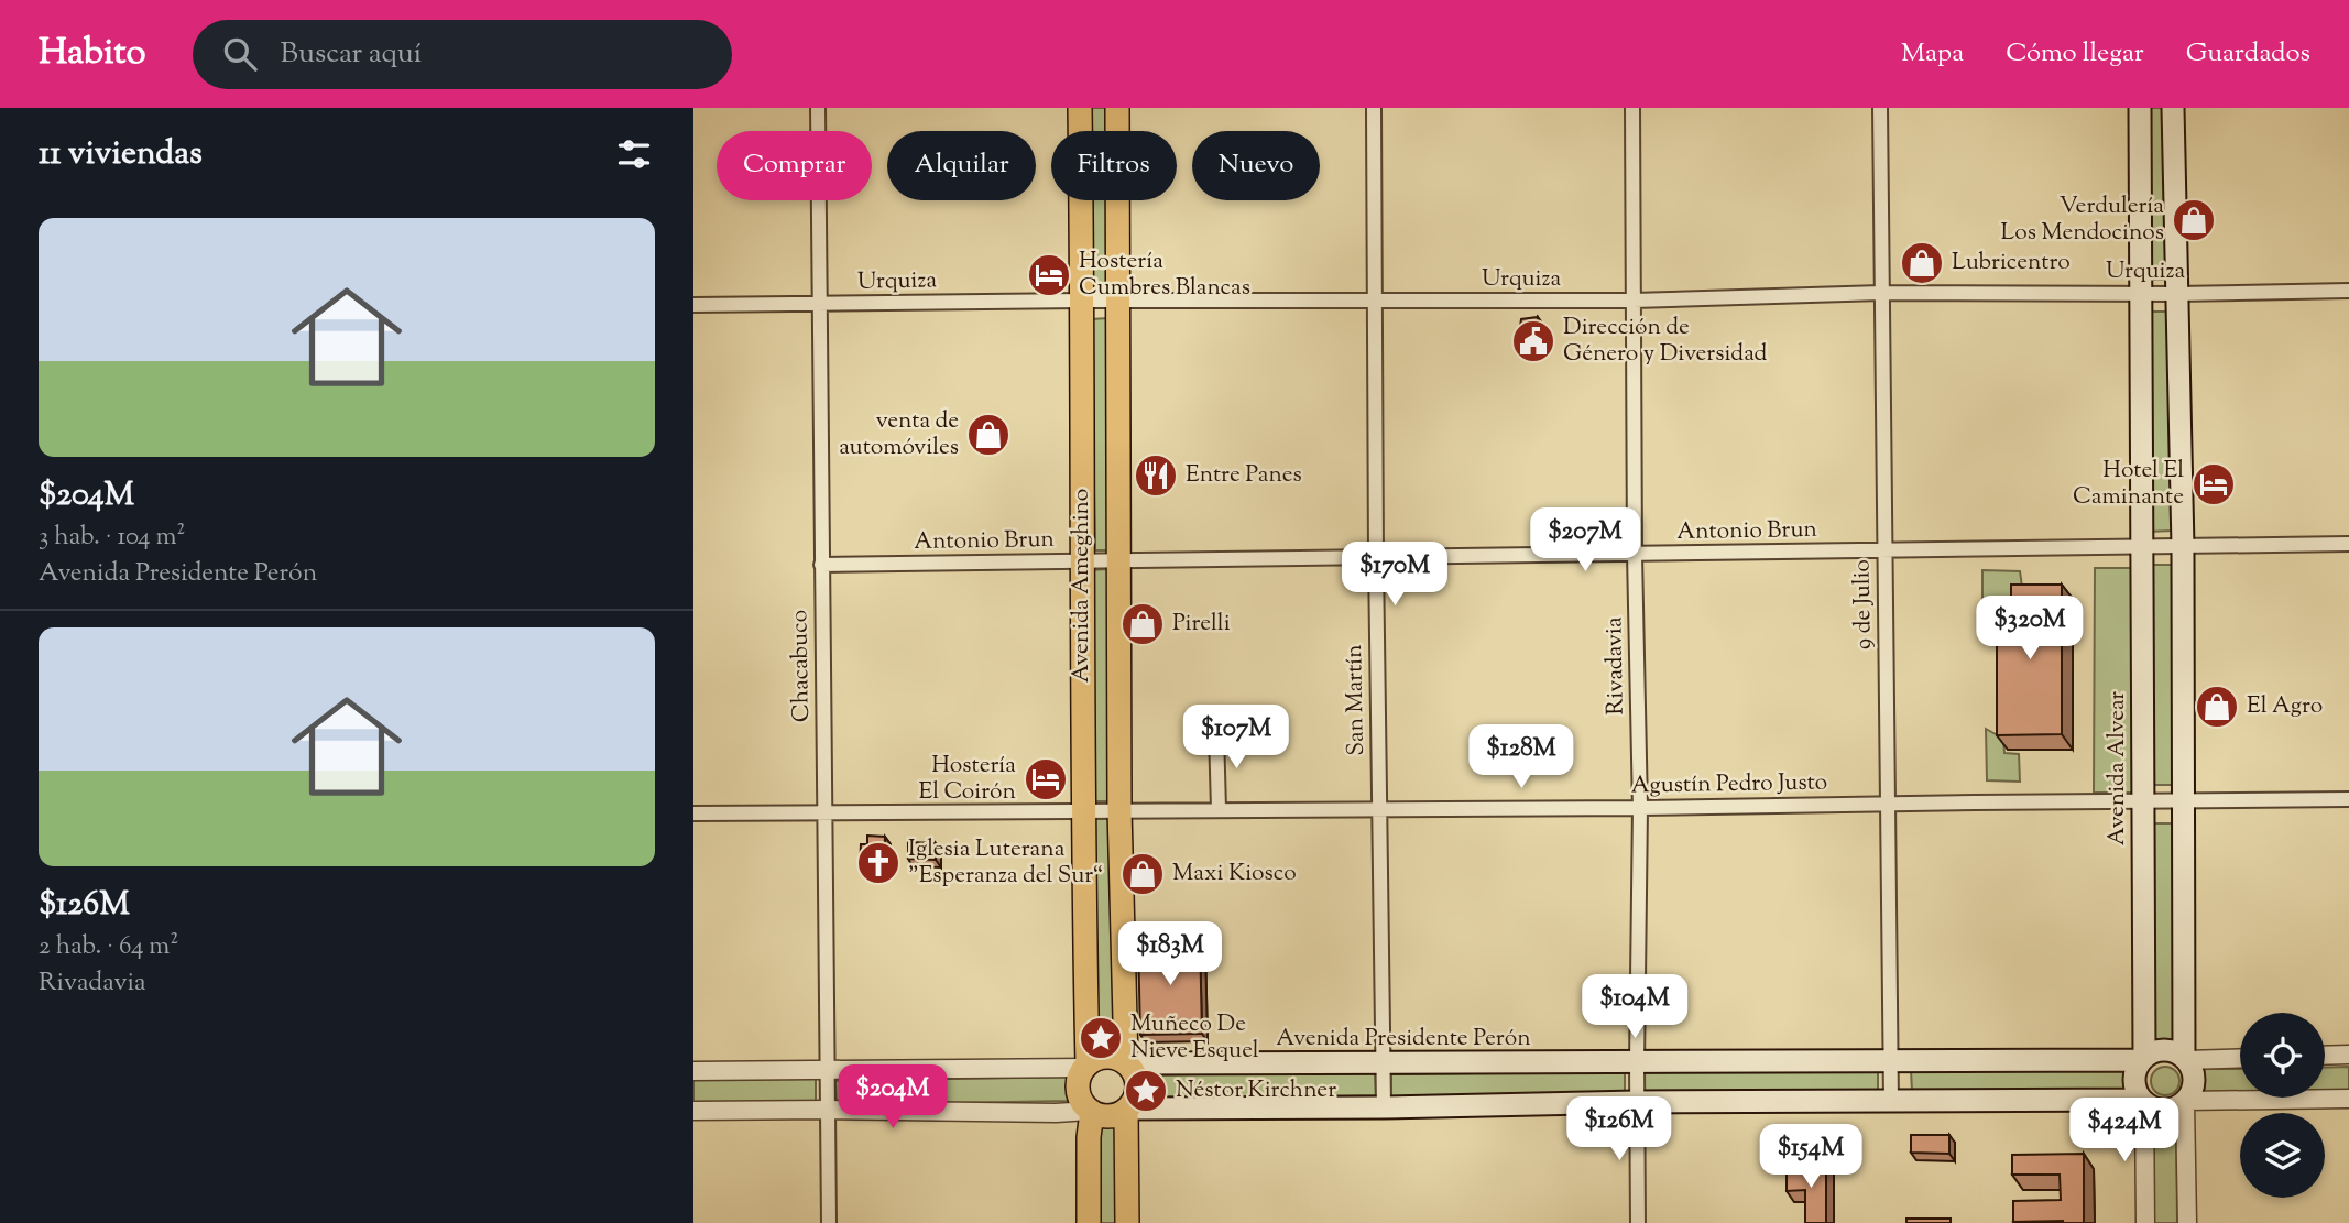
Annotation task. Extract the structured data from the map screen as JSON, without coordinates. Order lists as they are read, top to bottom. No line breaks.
{"streets":{"highway":["Avenida Ameghino"],"main road":["Avenida Alvear","Avenida Presidente Perón"],"street":["Urquiza","Antonio Brun","9 de Julio","Chacabuco","Rivadavia","San Martín","Agustín Pedro Justo"]},"crossings":[["Urquiza","Avenida Ameghino"],["Urquiza","9 de Julio"],["Urquiza","Chacabuco"],["Urquiza","Rivadavia"],["Urquiza","San Martín"],["Urquiza","Avenida Alvear"],["Antonio Brun","Avenida Ameghino"],["Antonio Brun","9 de Julio"],["Antonio Brun","Chacabuco"],["Antonio Brun","Rivadavia"],["Antonio Brun","San Martín"],["Antonio Brun","Avenida Alvear"],["Avenida Ameghino","Agustín Pedro Justo"],["Avenida Ameghino","Avenida Presidente Perón"],["9 de Julio","Agustín Pedro Justo"],["9 de Julio","Avenida Presidente Perón"],["Chacabuco","Agustín Pedro Justo"],["Rivadavia","Agustín Pedro Justo"],["Rivadavia","Avenida Presidente Perón"],["San Martín","Agustín Pedro Justo"],["San Martín","Avenida Presidente Perón"],["Avenida Alvear","Agustín Pedro Justo"],["Avenida Alvear","Avenida Presidente Perón"]],"places":{"shop":["Verdulería Los Mendocinos","Lubricentro","venta de automóviles","Pirelli","El Agro","Maxi Kiosco"],"hotel":["Hostería Cumbres Blancas","Hotel El Caminante","Hostería El Coirón"],"public building":["Dirección de Género y Diversidad"],"restaurant":["Entre Panes"],"church":["Iglesia Luterana ”Esperanza del Sur“"],"place":["Muñeco De Nieve Esquel","Néstor Kirchner"]},"page":{"header":"Habito","search":"Buscar aquí","nav":["Mapa","Cómo llegar","Guardados"],"heading":"11 viviendas","chip":["Comprar","Alquilar","Filtros","Nuevo"],"list":[{"name":"$204M","note":"3 hab. · 104 m² · Avenida Presidente Perón"},{"name":"$126M","note":"2 hab. · 64 m² · Rivadavia"}],"price":["$207M","$170M","$320M","$107M","$128M","$183M","$104M","$204M","$126M","$424M","$154M"]}}
